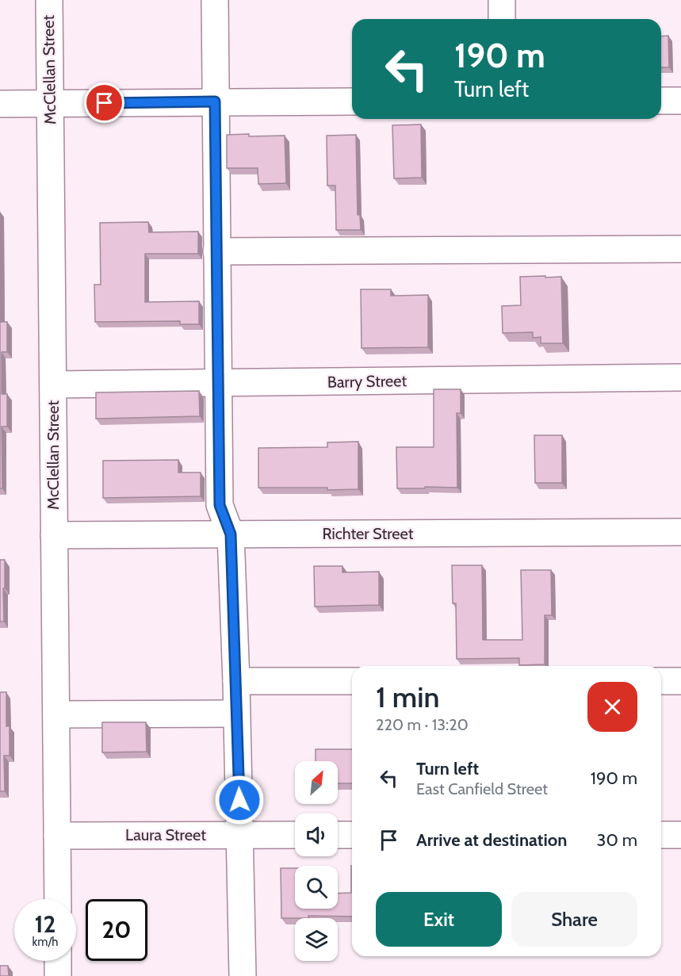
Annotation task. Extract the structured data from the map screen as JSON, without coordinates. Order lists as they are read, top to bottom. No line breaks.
{"streets":{"street":["McClellan Street","Barry Street","Richter Street","Laura Street"]},"crossings":[["McClellan Street","Barry Street"],["McClellan Street","Richter Street"],["McClellan Street","Laura Street"]],"north":"top right","page":{"turn":["190 m","Turn left"],"heading":["1 min","220 m · 13:20"],"list":[{"name":"Turn left","note":"East Canfield Street","value":"190 m"},{"name":"Arrive at destination","value":"30 m"}],"buttons":["Exit","Share"],"speed":"12 km/h","limit":"20"}}
